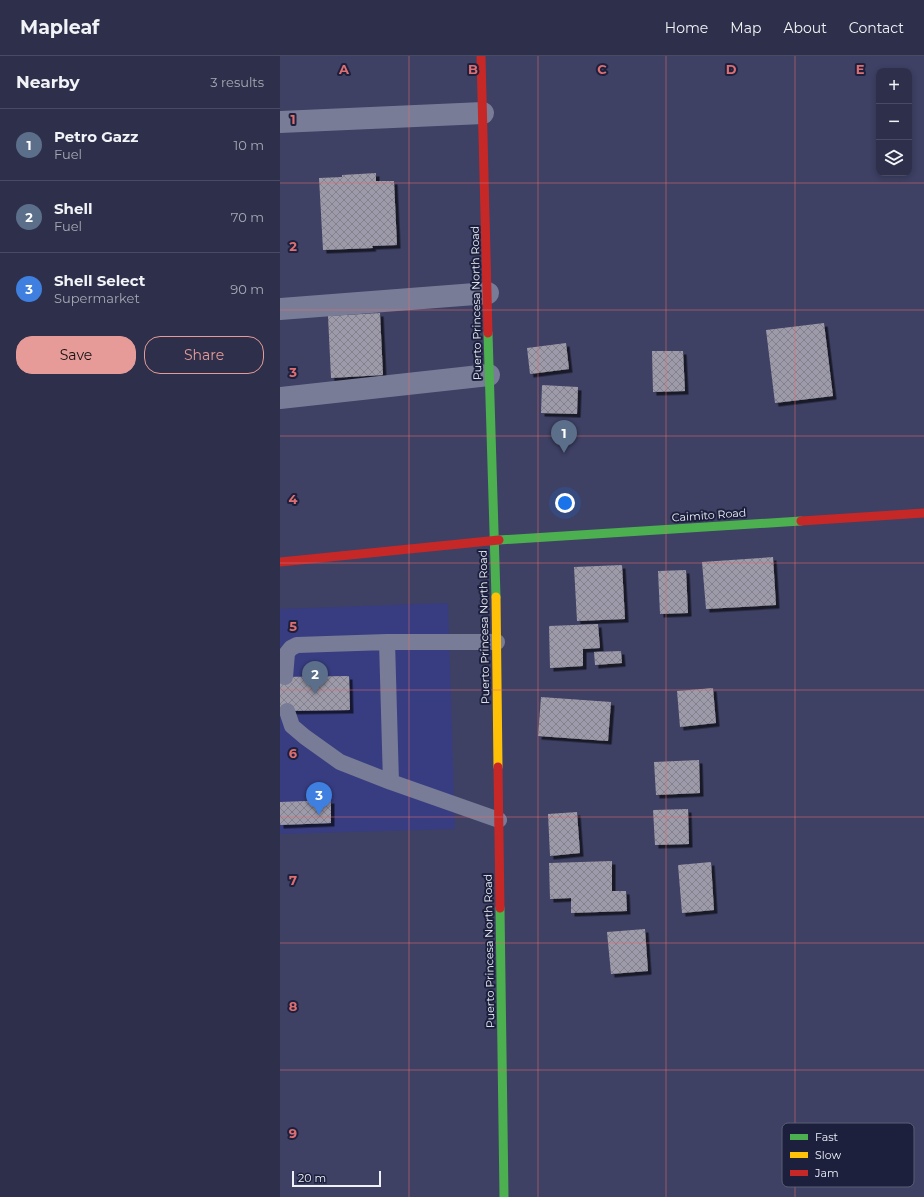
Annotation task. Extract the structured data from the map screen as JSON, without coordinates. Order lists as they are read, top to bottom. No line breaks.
{"streets":{"main road":["Puerto Princesa North Road","Caimito Road"]},"crossings":[["Puerto Princesa North Road","Caimito Road"]],"legend":["Fast","Slow","Jam"],"scale_bar":"20 m","page":{"header":"Mapleaf","nav":["Home","Map","About","Contact"],"heading":["Nearby","3 results"],"map_buttons":["+","−"],"list":[{"mark":"1","name":"Petro Gazz","note":"Fuel","value":"10 m"},{"mark":"2","name":"Shell","note":"Fuel","value":"70 m"},{"mark":"3","name":"Shell Select","note":"Supermarket","value":"90 m"}],"buttons":["Save","Share"],"pins":["1","2","3"],"scale":"20 m"},"grid":{"columns":["A","B","C","D","E"],"rows":["1","2","3","4","5","6","7","8","9"]}}
